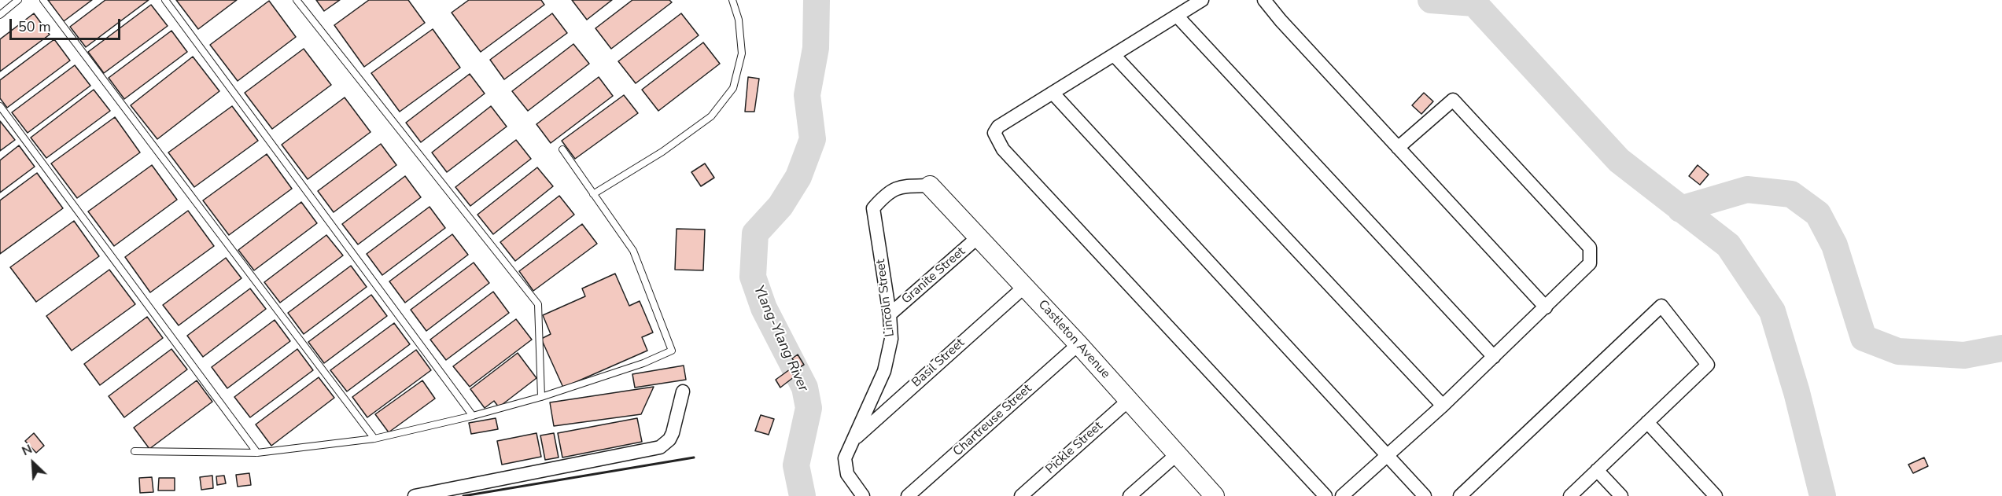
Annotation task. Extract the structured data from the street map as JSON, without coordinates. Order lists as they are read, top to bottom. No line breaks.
{"streets":{"street":["Granite Street","Lincoln Street","Castleton Avenue","Basil Street","Chartreuse Street","Pickle Street"]},"crossings":[["Granite Street","Lincoln Street"],["Granite Street","Castleton Avenue"],["Lincoln Street","Castleton Avenue"],["Lincoln Street","Basil Street"],["Castleton Avenue","Basil Street"],["Castleton Avenue","Chartreuse Street"],["Castleton Avenue","Pickle Street"]],"water":["Ylang-Ylang River"],"scale_bar":"50 m","north":"top left"}
